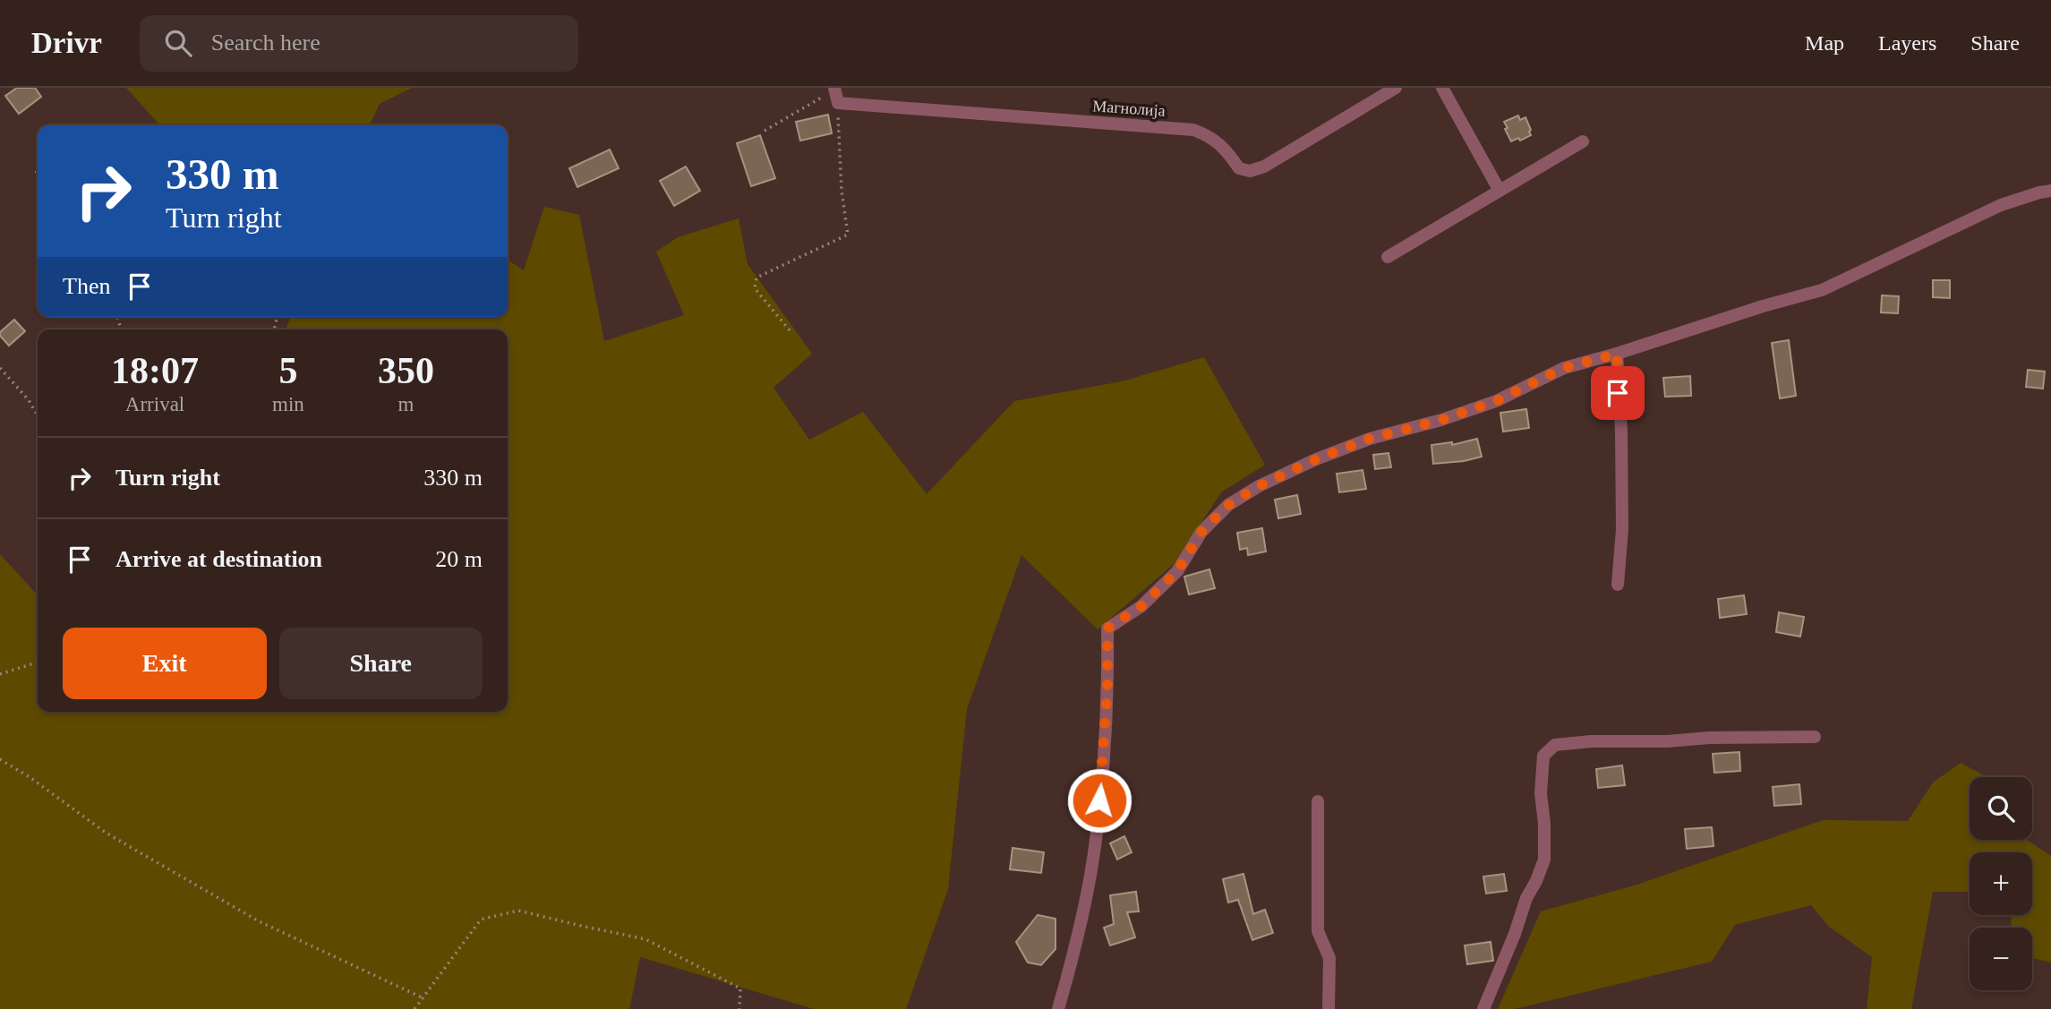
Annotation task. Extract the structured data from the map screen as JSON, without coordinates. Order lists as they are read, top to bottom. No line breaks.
{"streets":{"street":["Магнолија"]},"page":{"header":"Drivr","search":"Search here","nav":["Map","Layers","Share"],"turn":["330 m","Turn right"],"then":"Then","eta":["18:07","Arrival","5","min","350","m"],"list":[{"name":"Turn right","value":"330 m"},{"name":"Arrive at destination","value":"20 m"}],"buttons":["Exit","Share"],"map_buttons":["+","−"]}}
